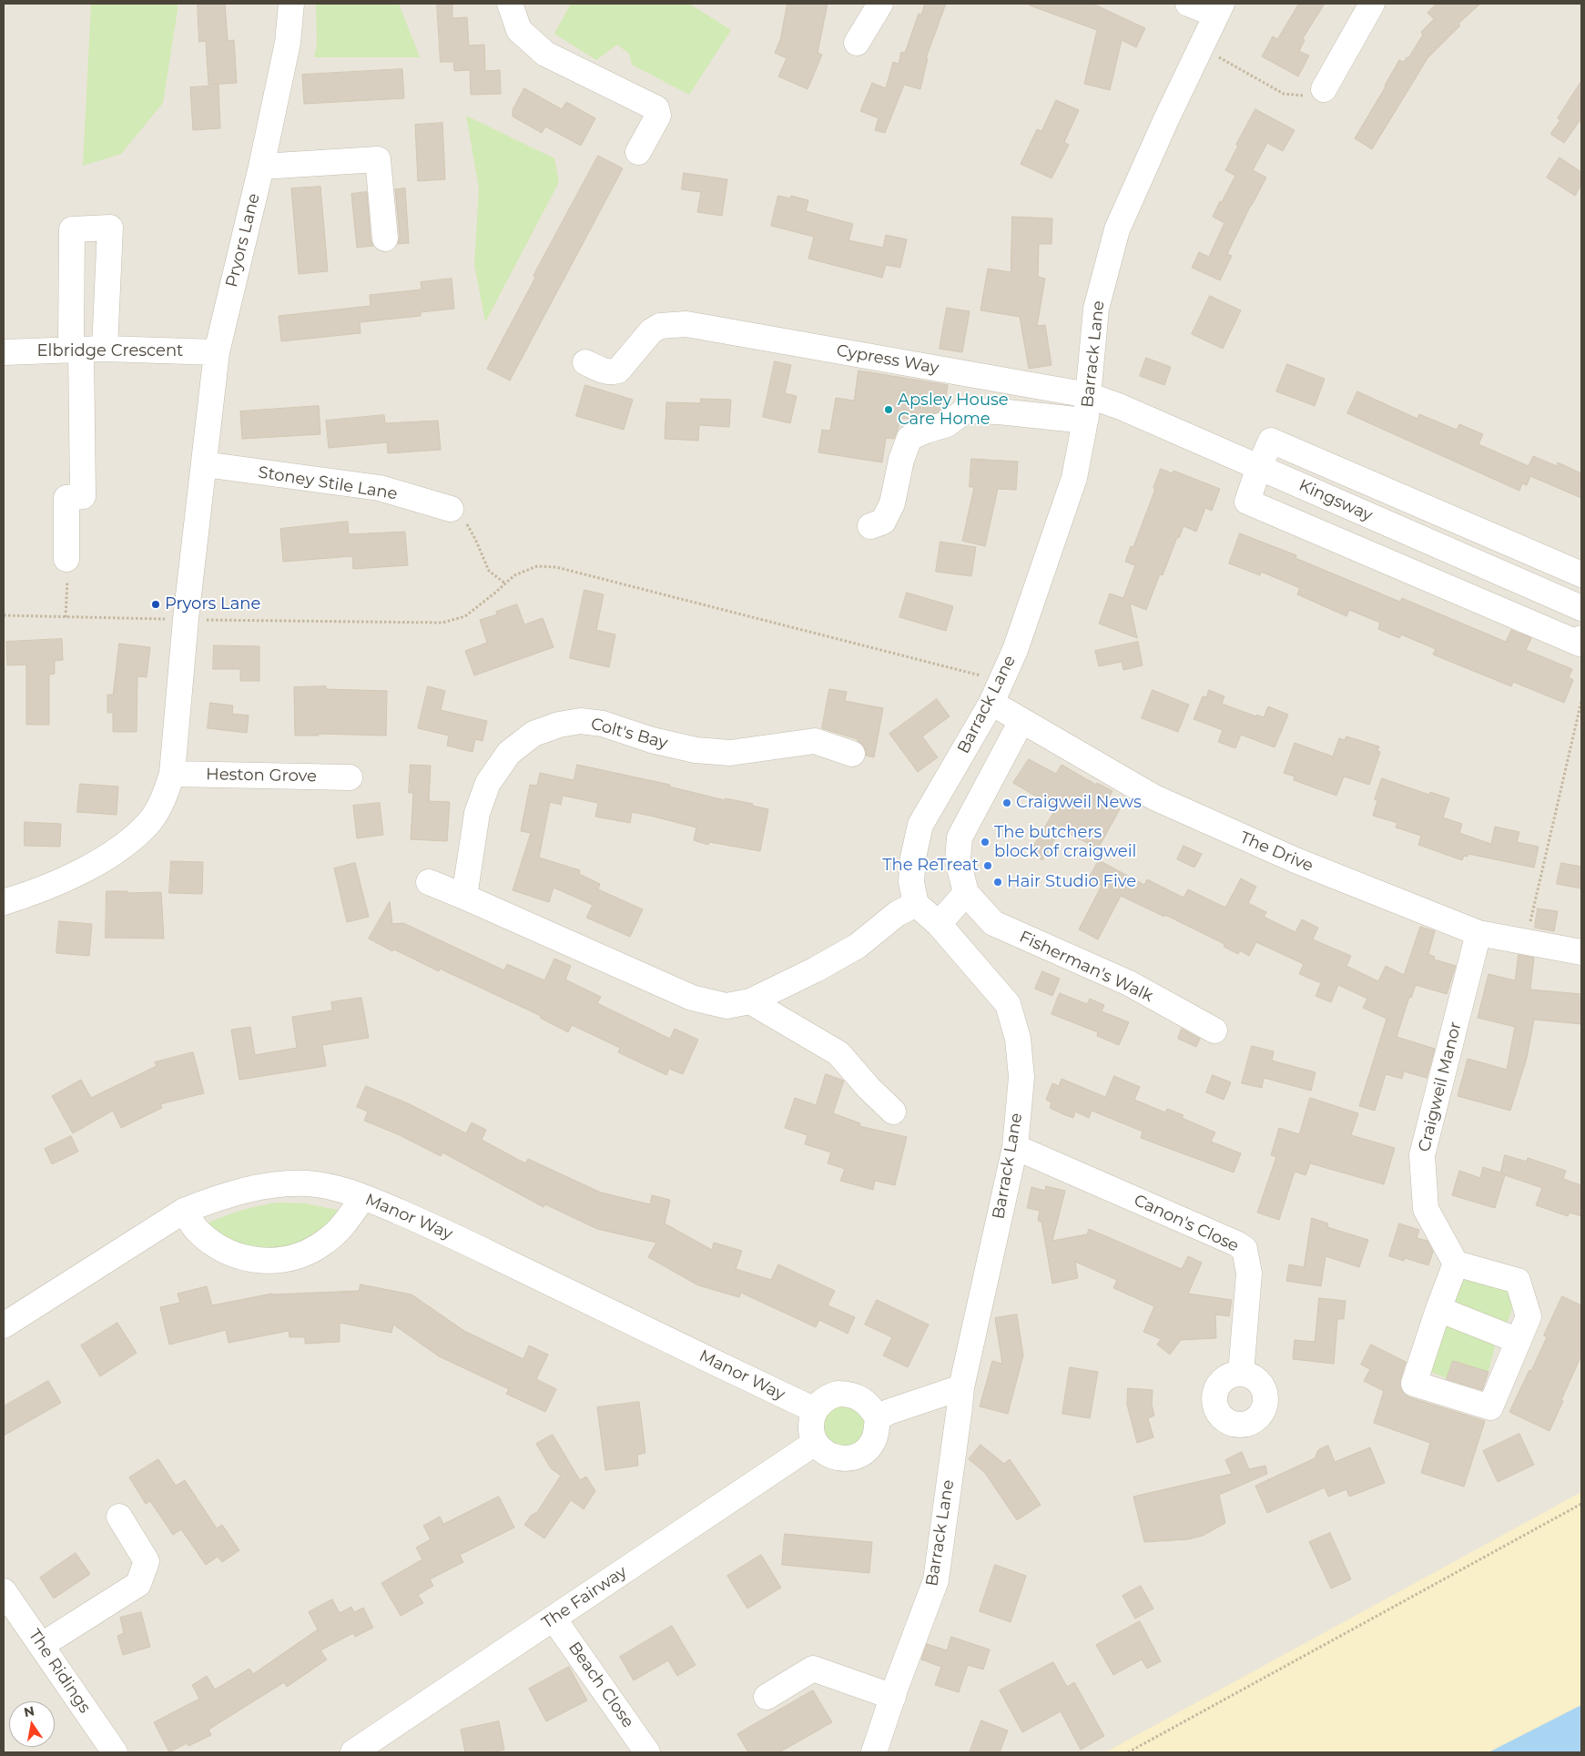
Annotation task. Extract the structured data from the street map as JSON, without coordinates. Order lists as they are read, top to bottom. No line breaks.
{"streets":{"street":["Pryors Lane","Elbridge Crescent","Barrack Lane","Cypress Way","Stoney Stile Lane","Kingsway","Colt's Bay","Heston Grove","The Drive","Fisherman's Walk","Craigweil Manor","Manor Way","Canon's Close","The Fairway","The Ridings","Beach Close"]},"crossings":[["Pryors Lane","Elbridge Crescent"],["Pryors Lane","Stoney Stile Lane"],["Pryors Lane","Heston Grove"],["Barrack Lane","Cypress Way"],["Barrack Lane","Kingsway"],["Barrack Lane","The Drive"],["Barrack Lane","Canon's Close"],["Cypress Way","Kingsway"],["The Drive","Craigweil Manor"],["Manor Way","The Fairway"],["The Fairway","Beach Close"]],"places":["Apsley House Care Home","Pryors Lane","Craigweil News","The butchers block of craigweil","The ReTreat","Hair Studio Five"],"north":"top"}
